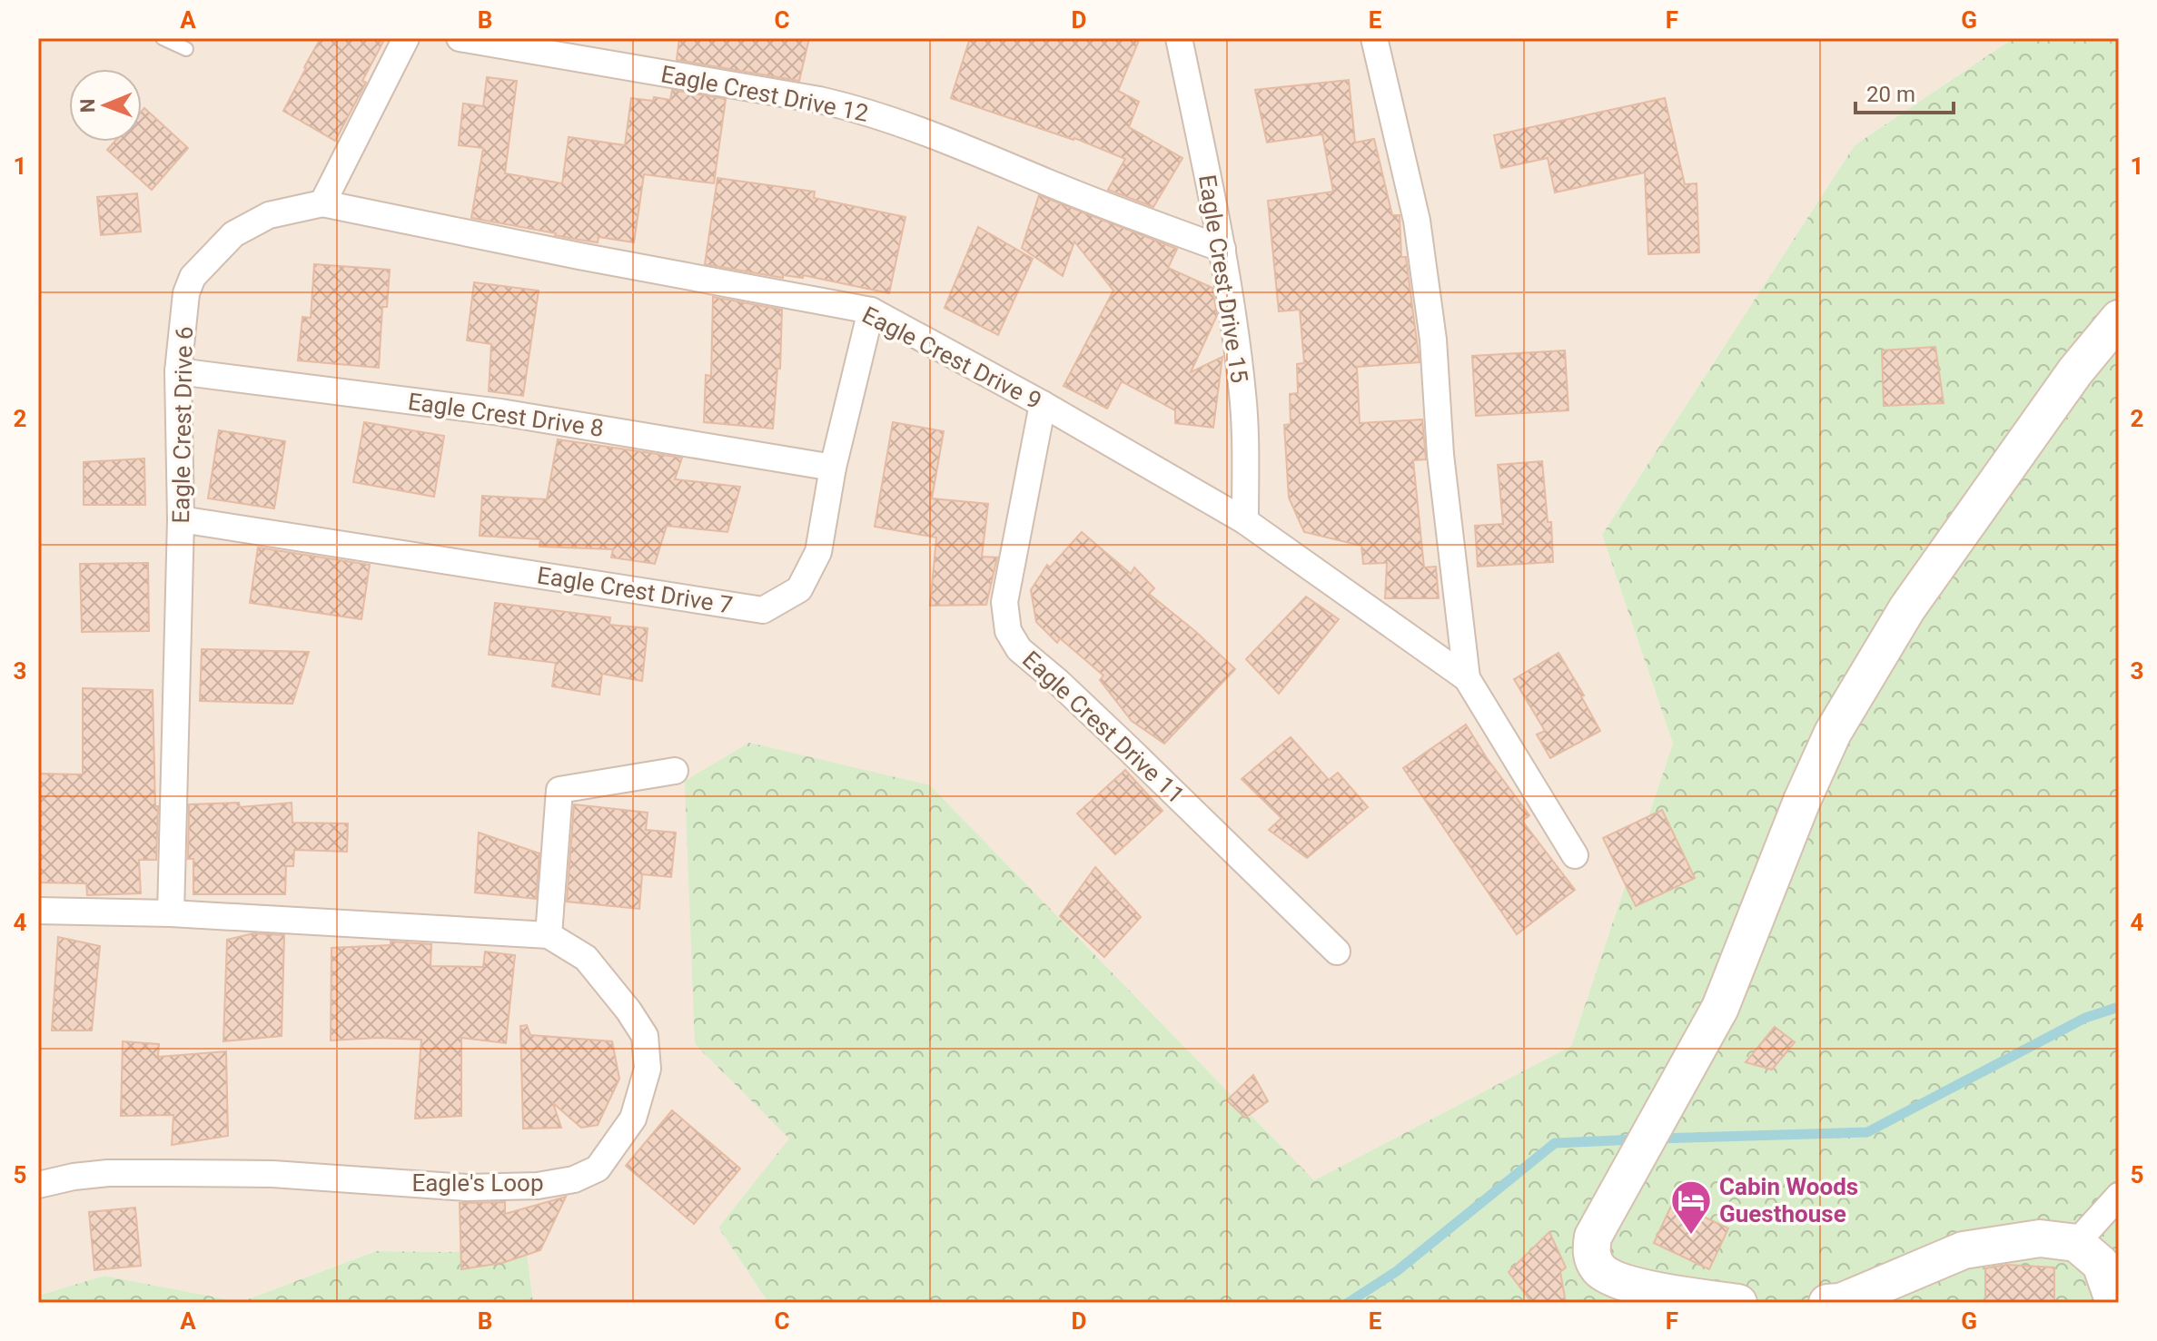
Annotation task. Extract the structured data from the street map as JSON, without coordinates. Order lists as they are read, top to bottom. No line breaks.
{"streets":{"street":["Eagle Crest Drive 12","Eagle Crest Drive 15","Eagle Crest Drive 9","Eagle Crest Drive 8","Eagle Crest Drive 6","Eagle Crest Drive 7","Eagle Crest Drive 11","Eagle's Loop"]},"crossings":[["Eagle Crest Drive 12","Eagle Crest Drive 15"],["Eagle Crest Drive 15","Eagle Crest Drive 9"],["Eagle Crest Drive 9","Eagle Crest Drive 6"],["Eagle Crest Drive 9","Eagle Crest Drive 7"],["Eagle Crest Drive 9","Eagle Crest Drive 11"],["Eagle Crest Drive 8","Eagle Crest Drive 6"],["Eagle Crest Drive 8","Eagle Crest Drive 7"],["Eagle Crest Drive 6","Eagle Crest Drive 7"],["Eagle Crest Drive 6","Eagle's Loop"]],"places":{"hotel":["Cabin Woods Guesthouse"]},"scale_bar":"20 m","north":"left","grid":{"columns":["A","B","C","D","E","F","G"],"rows":["1","2","3","4","5"]}}
